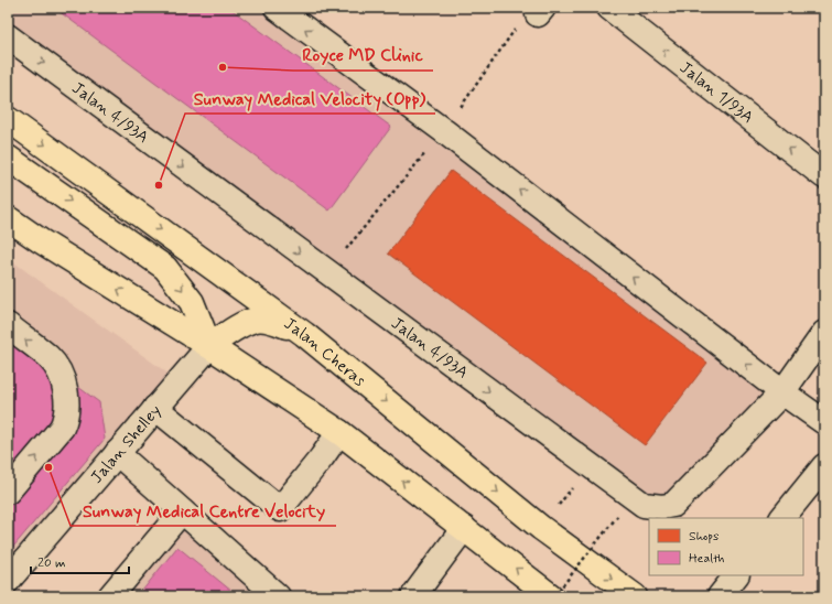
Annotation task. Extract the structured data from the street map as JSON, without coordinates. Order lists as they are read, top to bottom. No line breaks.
{"streets":{"main road":["Jalan Cheras"],"street":["Jalan 1/93A","Jalan 4/93A","Jalan Shelley"]},"places":["Royce MD Clinic","Sunway Medical Velocity (Opp)","Sunway Medical Centre Velocity"],"legend":["Shops","Health"],"scale_bar":"20 m"}
